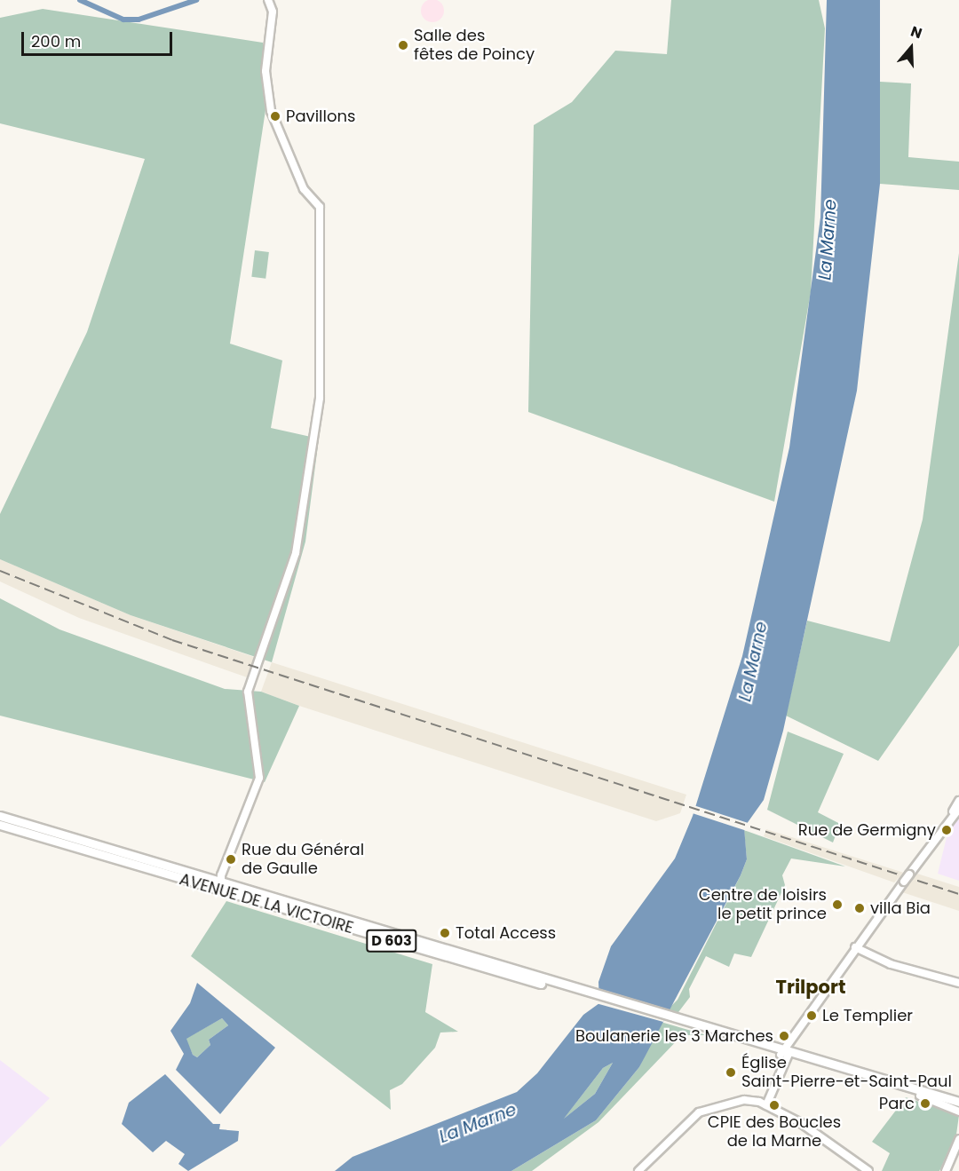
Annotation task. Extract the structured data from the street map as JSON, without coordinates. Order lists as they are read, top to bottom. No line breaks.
{"streets":{"main road":["AVENUE DE LA VICTOIRE","D 603"]},"crossings":[["AVENUE DE LA VICTOIRE","D 603"]],"districts":["Trilport"],"water":["La Marne"],"places":["Salle des fêtes de Poincy","Pavillons","Rue de Germigny","Rue du Général de Gaulle","Centre de loisirs le petit prince","villa Bia","Total Access","Le Templier","Boulanerie les 3 Marches","Église Saint-Pierre-et-Saint-Paul","Parc","CPIE des Boucles de la Marne"],"scale_bar":"200 m","north":"top"}
